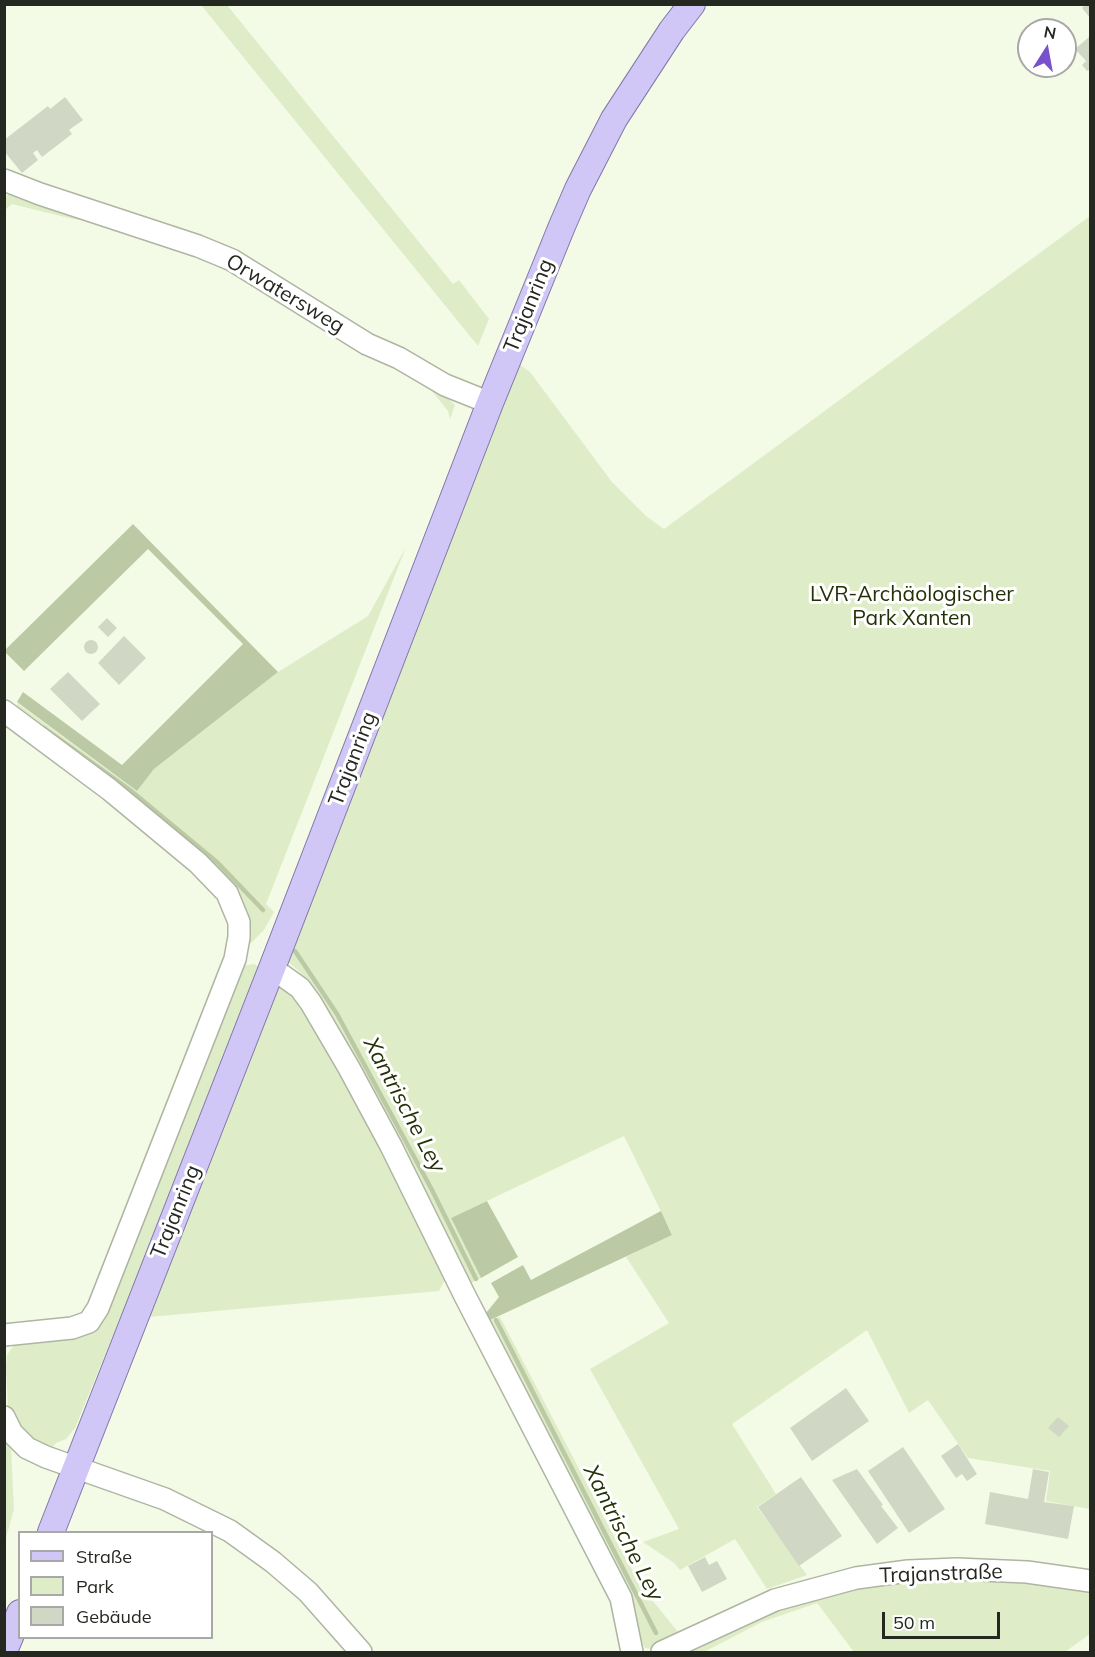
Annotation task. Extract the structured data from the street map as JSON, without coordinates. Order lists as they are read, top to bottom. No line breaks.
{"streets":{"main road":["Trajanring"],"street":["Orwatersweg","Trajanstraße"]},"crossings":[["Orwatersweg","Trajanring"]],"water":["Xantrische Ley"],"parks":["LVR-Archäologischer Park Xanten"],"legend":["Straße","Park","Gebäude"],"scale_bar":"50 m","north":"top"}
